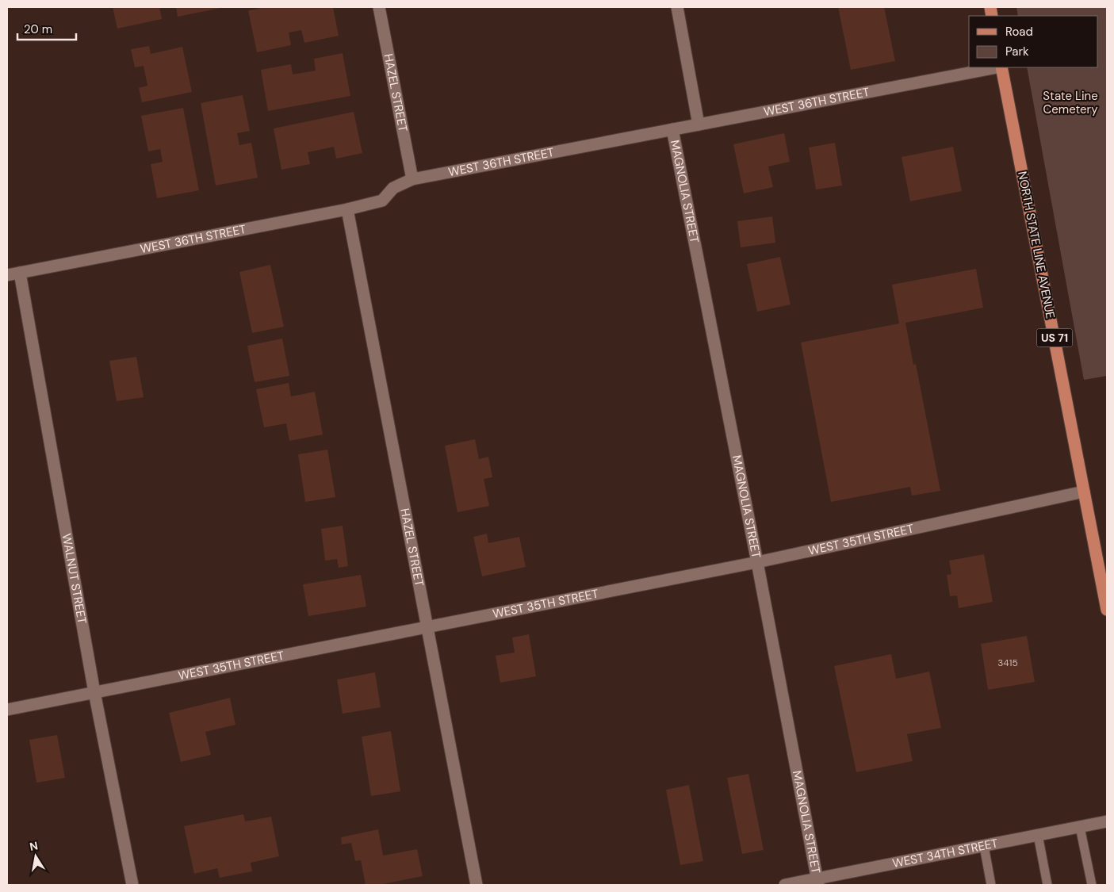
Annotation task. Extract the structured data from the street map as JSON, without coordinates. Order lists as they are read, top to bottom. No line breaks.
{"streets":{"main road":["NORTH STATE LINE AVENUE","US 71"],"street":["HAZEL STREET","WEST 36TH STREET","MAGNOLIA STREET","WEST 35TH STREET","WALNUT STREET","WEST 34TH STREET"]},"crossings":[["HAZEL STREET","WEST 36TH STREET"],["HAZEL STREET","WEST 35TH STREET"],["WEST 36TH STREET","MAGNOLIA STREET"],["WEST 36TH STREET","WALNUT STREET"],["MAGNOLIA STREET","WEST 35TH STREET"],["MAGNOLIA STREET","WEST 34TH STREET"],["NORTH STATE LINE AVENUE","WEST 35TH STREET"],["WEST 35TH STREET","WALNUT STREET"]],"parks":["State Line Cemetery"],"house_numbers":["3415"],"legend":["Road","Park"],"scale_bar":"20 m","north":"top"}
